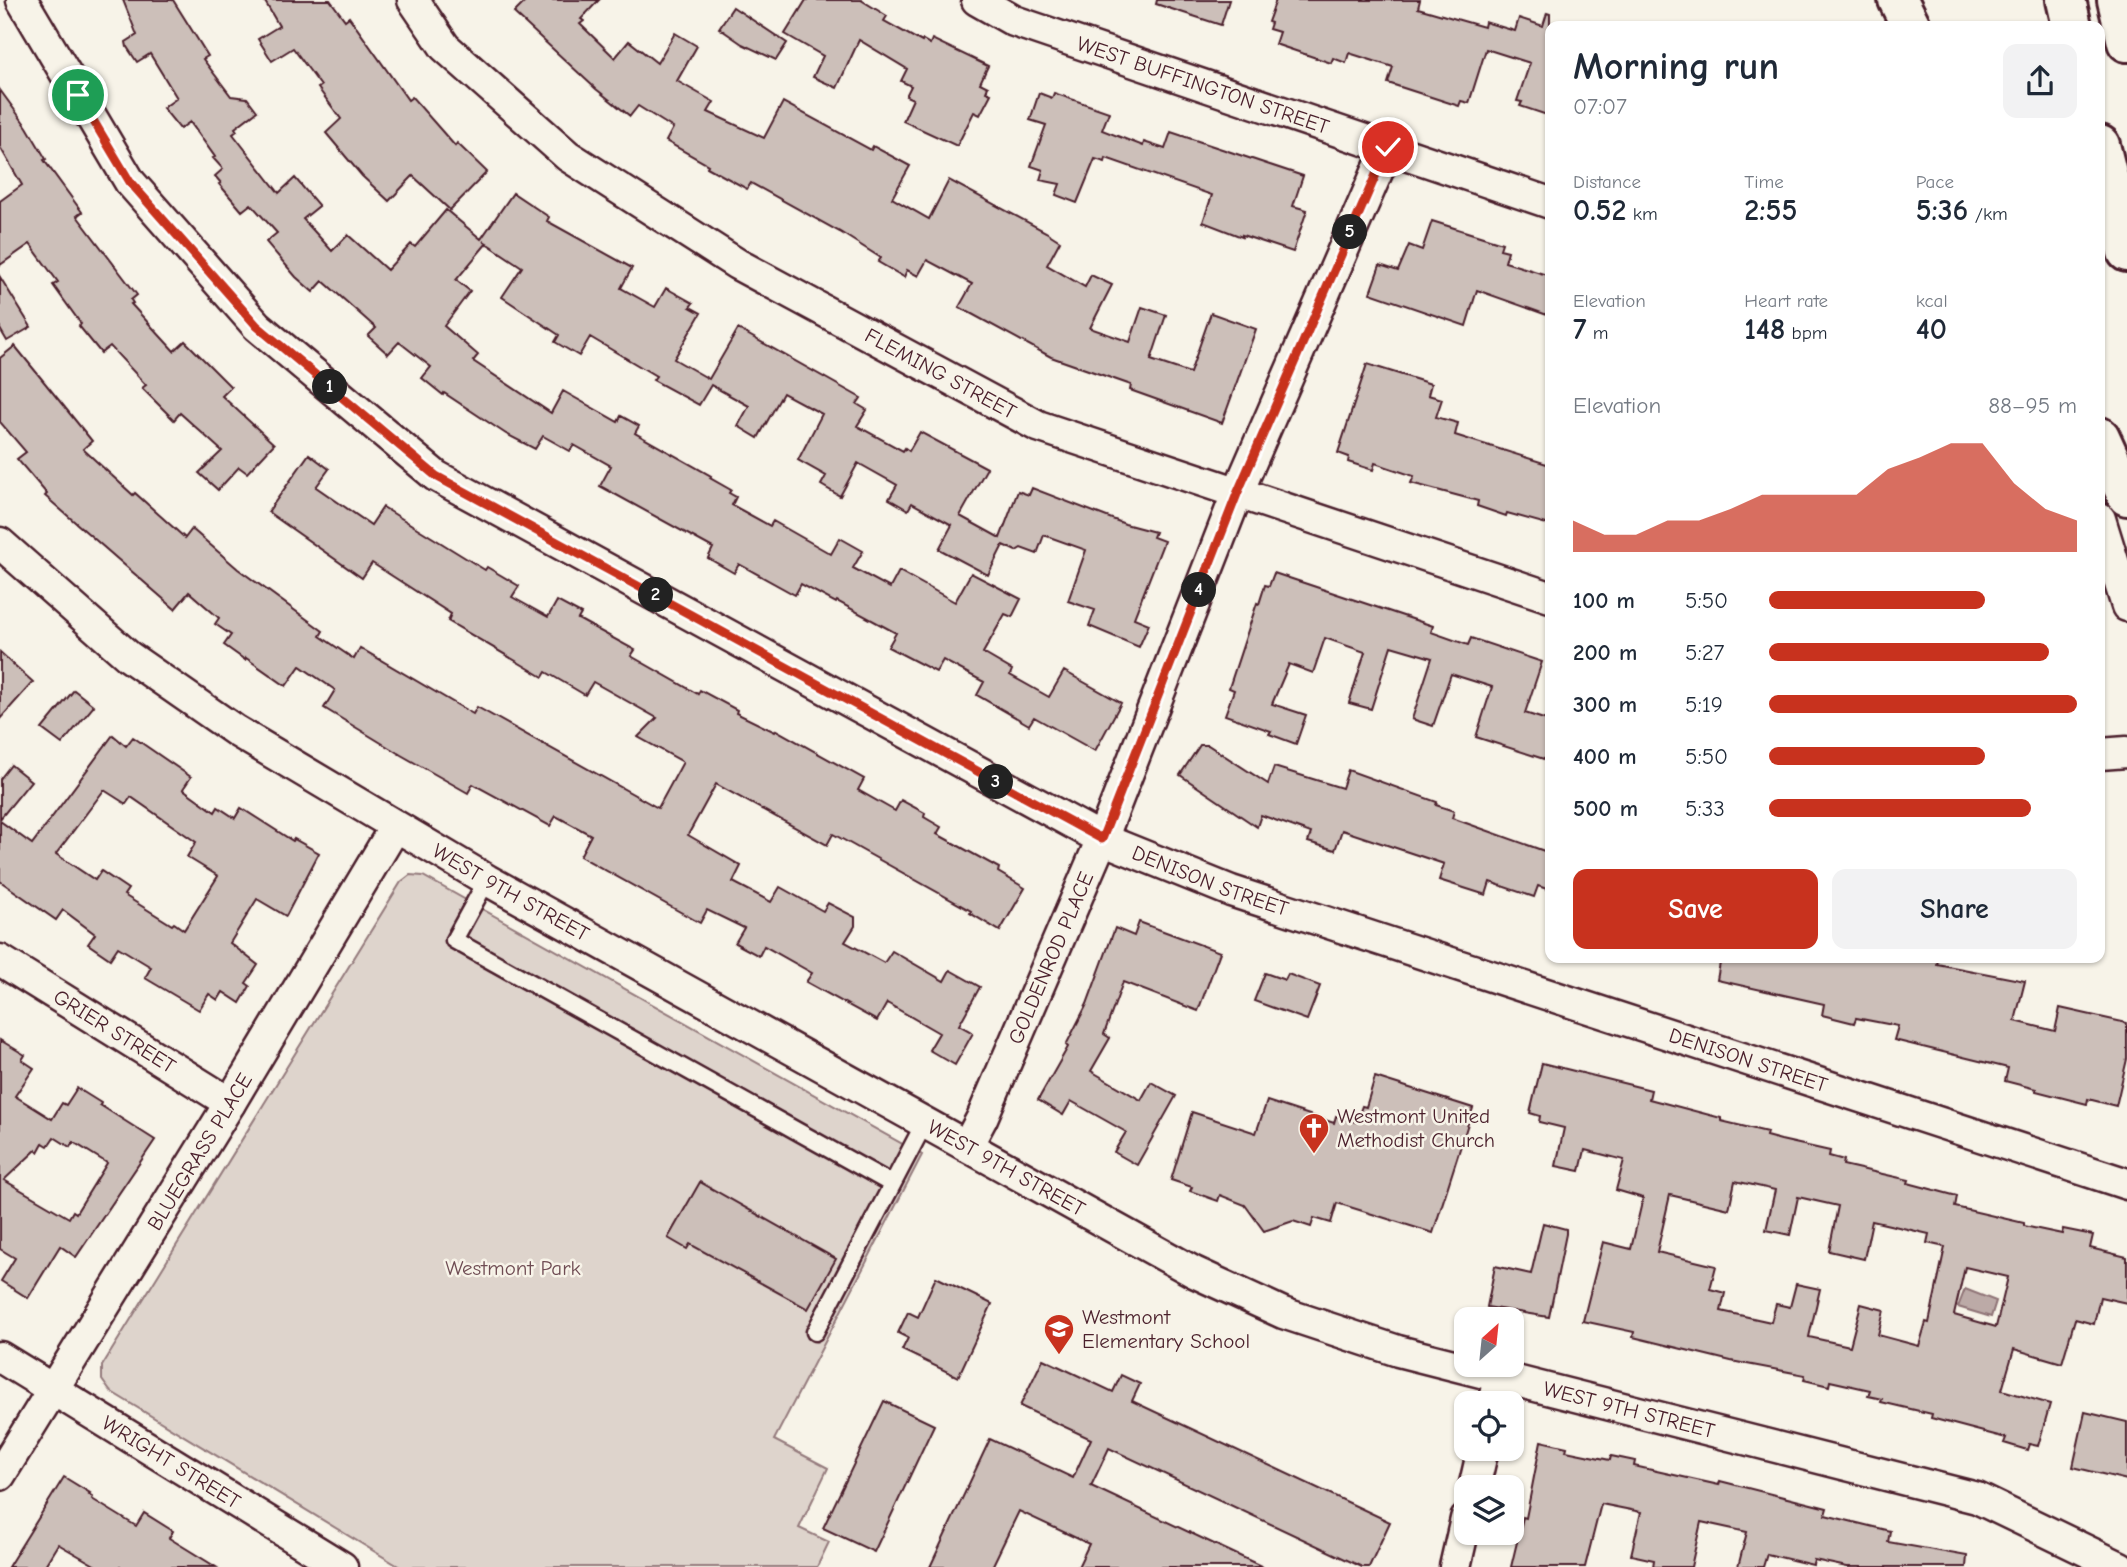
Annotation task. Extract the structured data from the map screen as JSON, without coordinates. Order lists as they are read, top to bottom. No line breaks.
{"streets":{"street":["WEST BUFFINGTON STREET","FLEMING STREET","DENISON STREET","WEST 9TH STREET","GOLDENROD PLACE","GRIER STREET","BLUEGRASS PLACE","WRIGHT STREET"]},"crossings":[["WEST BUFFINGTON STREET","GOLDENROD PLACE"],["FLEMING STREET","GOLDENROD PLACE"],["DENISON STREET","GOLDENROD PLACE"],["WEST 9TH STREET","GOLDENROD PLACE"],["WEST 9TH STREET","BLUEGRASS PLACE"],["GRIER STREET","BLUEGRASS PLACE"],["BLUEGRASS PLACE","WRIGHT STREET"]],"parks":["Westmont Park"],"places":{"church":["Westmont United Methodist Church"],"school or university":["Westmont Elementary School"]},"north":"top right","page":{"heading":["Morning run","07:07"],"stats":[["Distance","0.52 km"],["Time","2:55"],["Pace","5:36 /km"],["Elevation","7 m"],["Heart rate","148 bpm"],["kcal","40"]],"pins":["5","1","4","2","3"],"chart":["Elevation","88–95 m"],"list":[{"name":"100 m","note":"5:50"},{"name":"200 m","note":"5:27"},{"name":"300 m","note":"5:19"},{"name":"400 m","note":"5:50"},{"name":"500 m","note":"5:33"}],"buttons":["Save","Share"]}}
